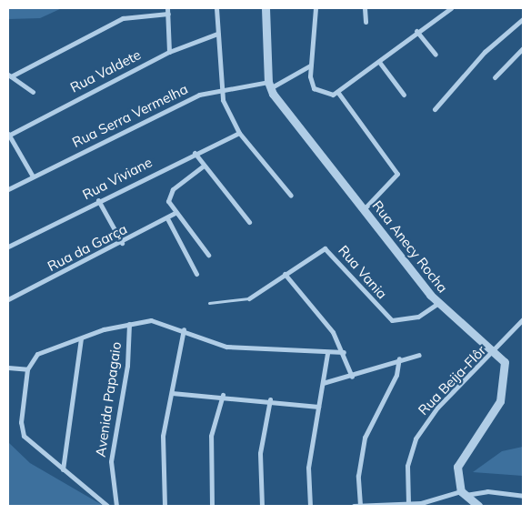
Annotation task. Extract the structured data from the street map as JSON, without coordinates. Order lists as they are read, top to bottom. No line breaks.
{"streets":{"street":["Rua Valdete","Rua Serra Vermelha","Rua Viviane","Rua Anecy Rocha","Rua da Garça","Rua Vania","Rua Beija-Flôr","Avenida Papagaio"]},"crossings":[["Rua Serra Vermelha","Rua Anecy Rocha"],["Rua Anecy Rocha","Rua Vania"],["Rua Anecy Rocha","Rua Beija-Flôr"]]}
